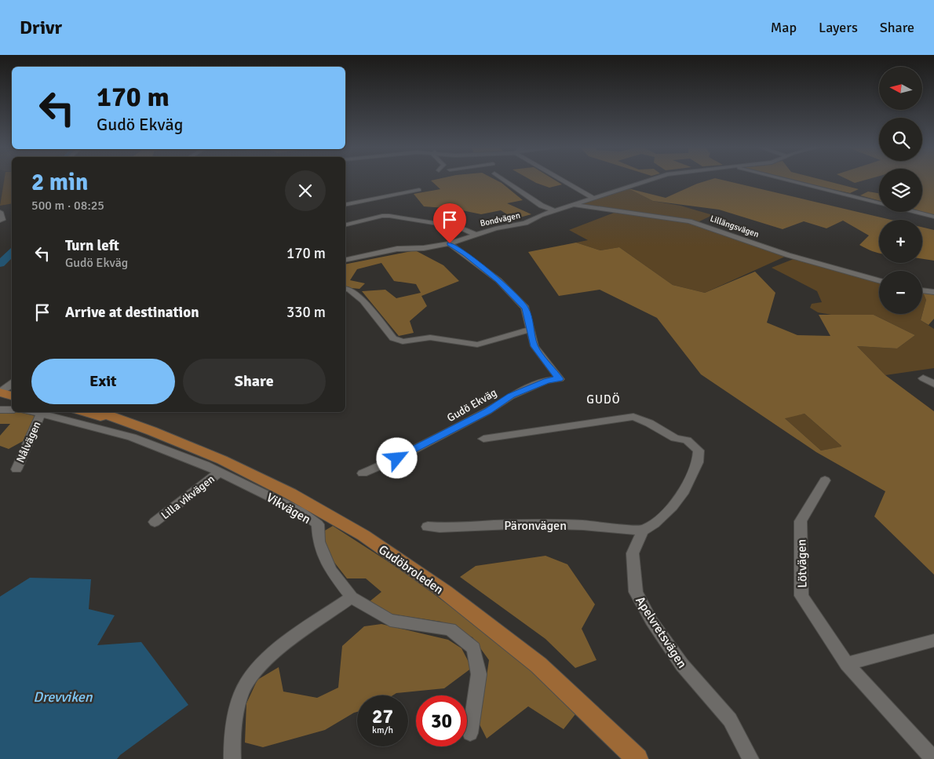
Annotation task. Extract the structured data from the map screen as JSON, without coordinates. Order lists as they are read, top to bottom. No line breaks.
{"streets":{"main road":["Gudöbroleden"],"street":["Bondvägen","Lillängsvägen","Gudö Ekväg","Nålvägen","Lilla vikvägen","Vikvägen","Päronvägen","Lötvägen","Apelvretsvägen"]},"crossings":[["Bondvägen","Lillängsvägen"],["Bondvägen","Gudö Ekväg"],["Nålvägen","Vikvägen"],["Lilla vikvägen","Vikvägen"],["Päronvägen","Apelvretsvägen"]],"districts":["GUDÖ"],"water":["Drevviken"],"north":"left","page":{"header":"Drivr","nav":["Map","Layers","Share"],"map_buttons":["+","−"],"turn":["170 m","Gudö Ekväg"],"heading":["2 min","500 m · 08:25"],"list":[{"name":"Turn left","note":"Gudö Ekväg","value":"170 m"},{"name":"Arrive at destination","value":"330 m"}],"buttons":["Exit","Share"],"speed":"27 km/h","limit":"30"}}
